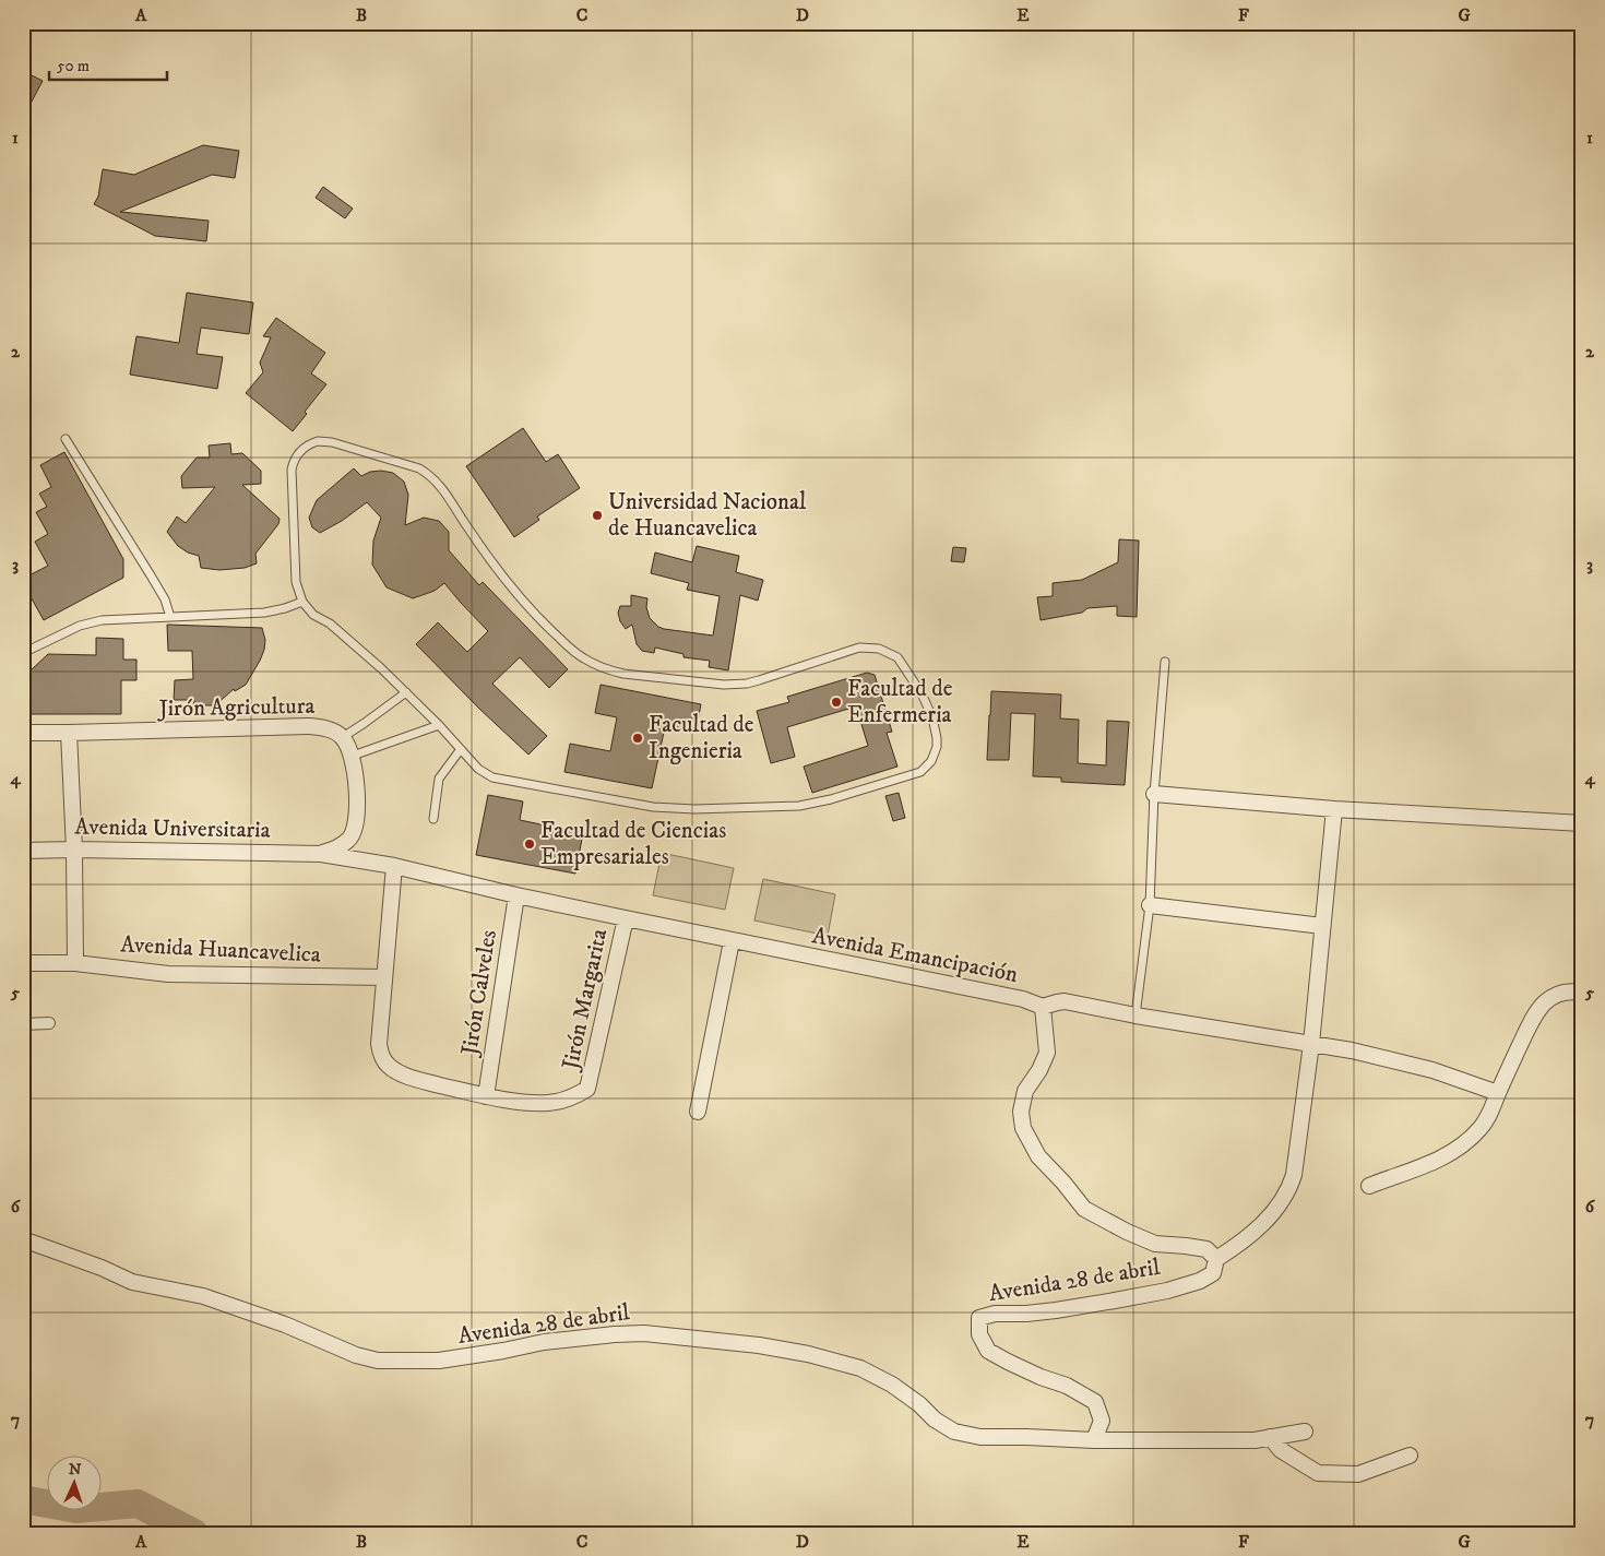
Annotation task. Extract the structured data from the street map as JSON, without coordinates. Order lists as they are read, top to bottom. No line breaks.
{"streets":{"street":["Jirón Agricultura","Avenida Universitaria","Avenida Huancavelica","Avenida Emancipación","Jirón Calveles","Jirón Margarita","Avenida 28 de abril"]},"crossings":[["Jirón Agricultura","Avenida Universitaria"],["Jirón Agricultura","Avenida Emancipación"],["Avenida Universitaria","Avenida Emancipación"],["Avenida Emancipación","Jirón Calveles"],["Avenida Emancipación","Jirón Margarita"],["Avenida Emancipación","Avenida 28 de abril"],["Jirón Calveles","Jirón Margarita"]],"places":["Universidad Nacional de Huancavelica","Facultad de Enfermeria","Facultad de Ingenieria","Facultad de Ciencias Empresariales"],"scale_bar":"50 m","north":"top","grid":{"columns":["A","B","C","D","E","F","G"],"rows":["1","2","3","4","5","6","7"]}}
